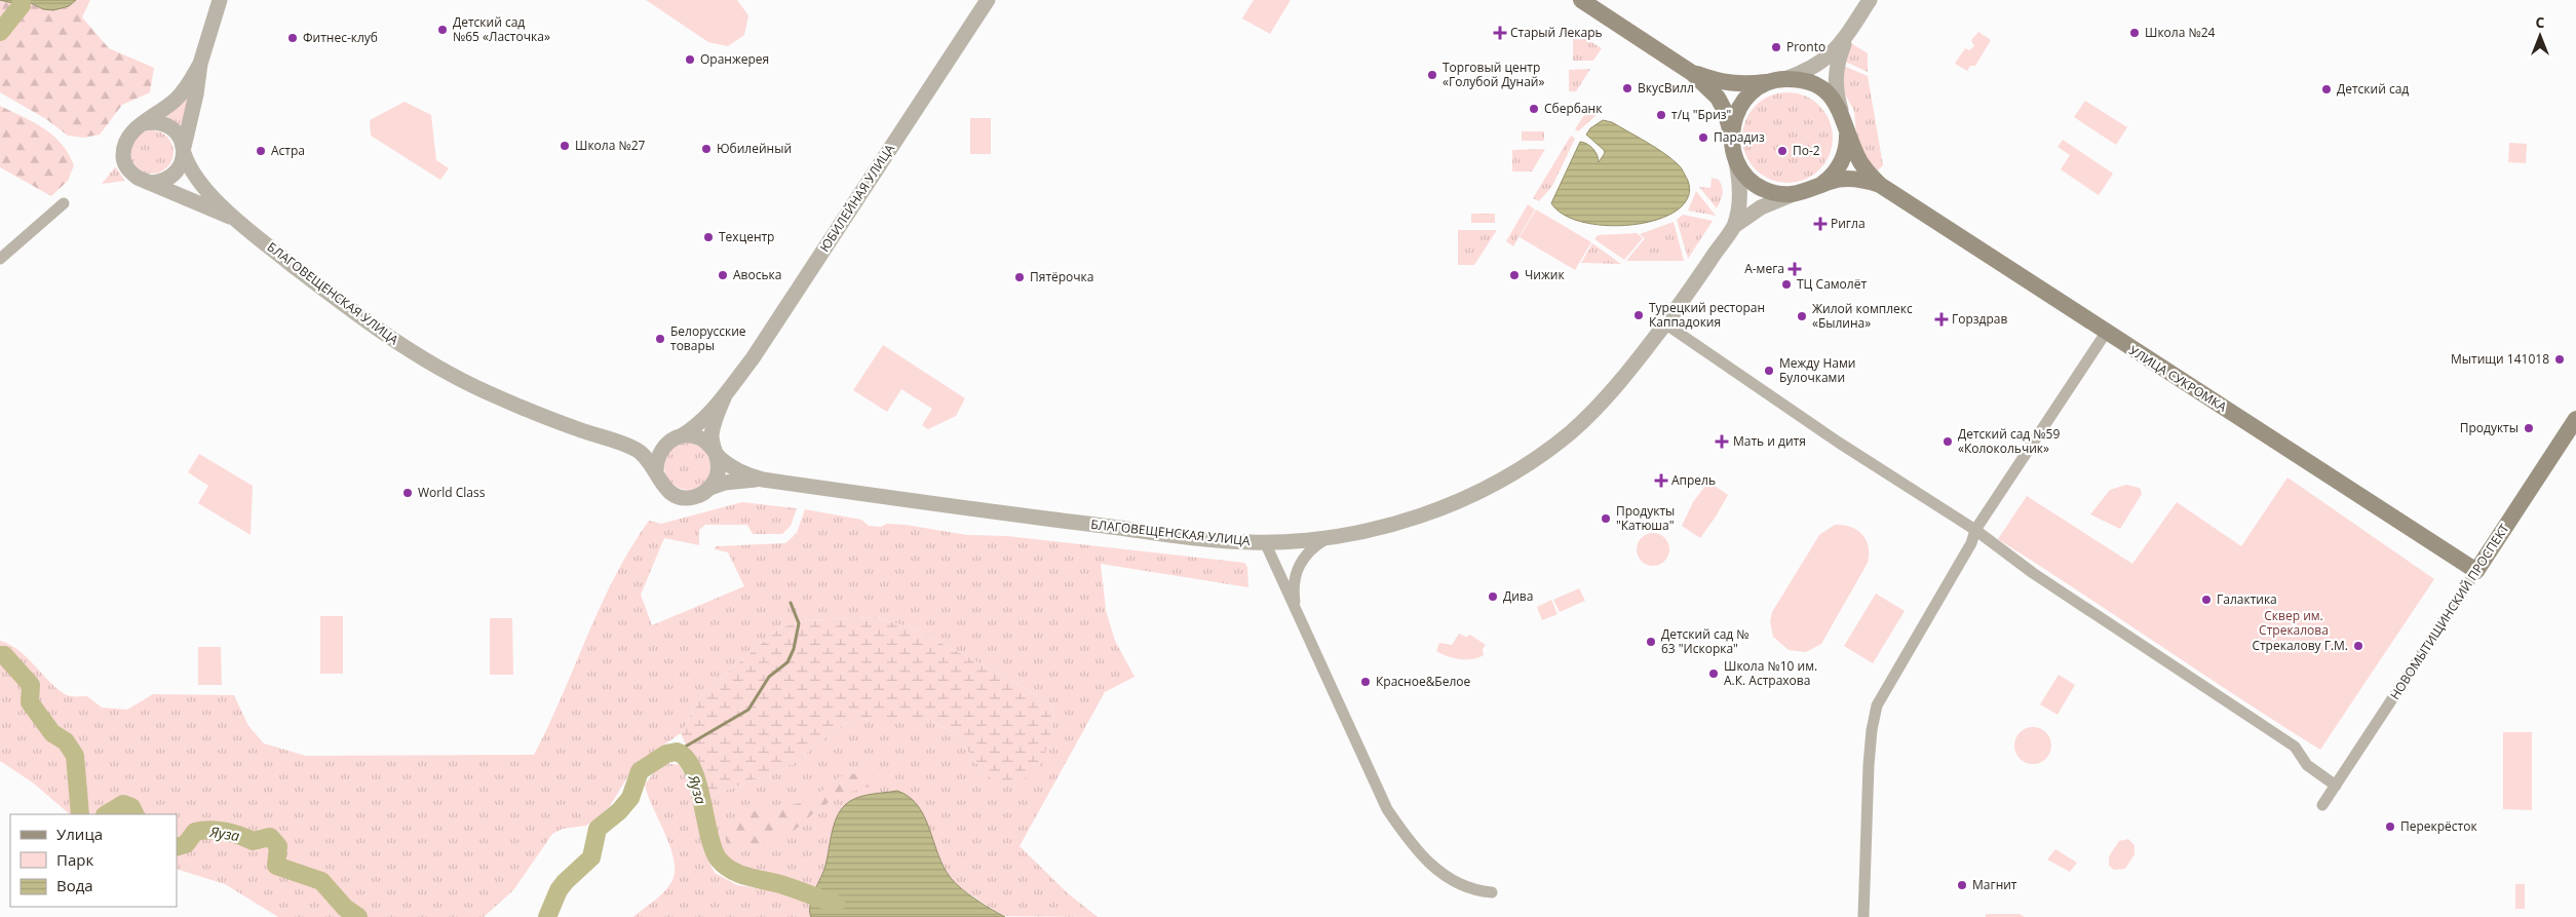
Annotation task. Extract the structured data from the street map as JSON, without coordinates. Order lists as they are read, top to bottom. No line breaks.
{"streets":{"main road":["УЛИЦА СУКРОМКА","НОВОМЫТИЩИНСКИЙ ПРОСПЕКТ"],"street":["ЮБИЛЕЙНАЯ УЛИЦА","БЛАГОВЕЩЕНСКАЯ УЛИЦА"]},"crossings":[["УЛИЦА СУКРОМКА","НОВОМЫТИЩИНСКИЙ ПРОСПЕКТ"]],"water":["Яуза"],"parks":["Сквер им. Стрекалова"],"places":{"other":["Детский сад №65 «Ласточка»","Школа №24","Фитнес-клуб","Pronto","Оранжерея","Торговый центр «Голубой Дунай»","ВкусВилл","Детский сад","Сбербанк","т/ц \"Бриз\"","Парадиз","Школа №27","Юбилейный","Астра","По-2","Техцентр","Авоська","Чижик","Пятёрочка","ТЦ Самолёт","Турецкий ресторан Каппадокия","Жилой комплекс «Былина»","Белорусские товары","Мытищи 141018","Между Нами Булочками","Продукты","Детский сад №59 «Колокольчик»","World Class","Продукты \"Катюша\"","Дива","Галактика","Детский сад № 63 \"Искорка\"","Стрекалову Г.М.","Школа №10 им. А.К. Астрахова","Красное&Белое","Перекрёсток","Магнит"],"health":["Старый Лекарь","Ригла","А-мега","Горздрав","Мать и дитя","Апрель"]},"legend":["Улица","Парк","Вода"],"north":"top"}
